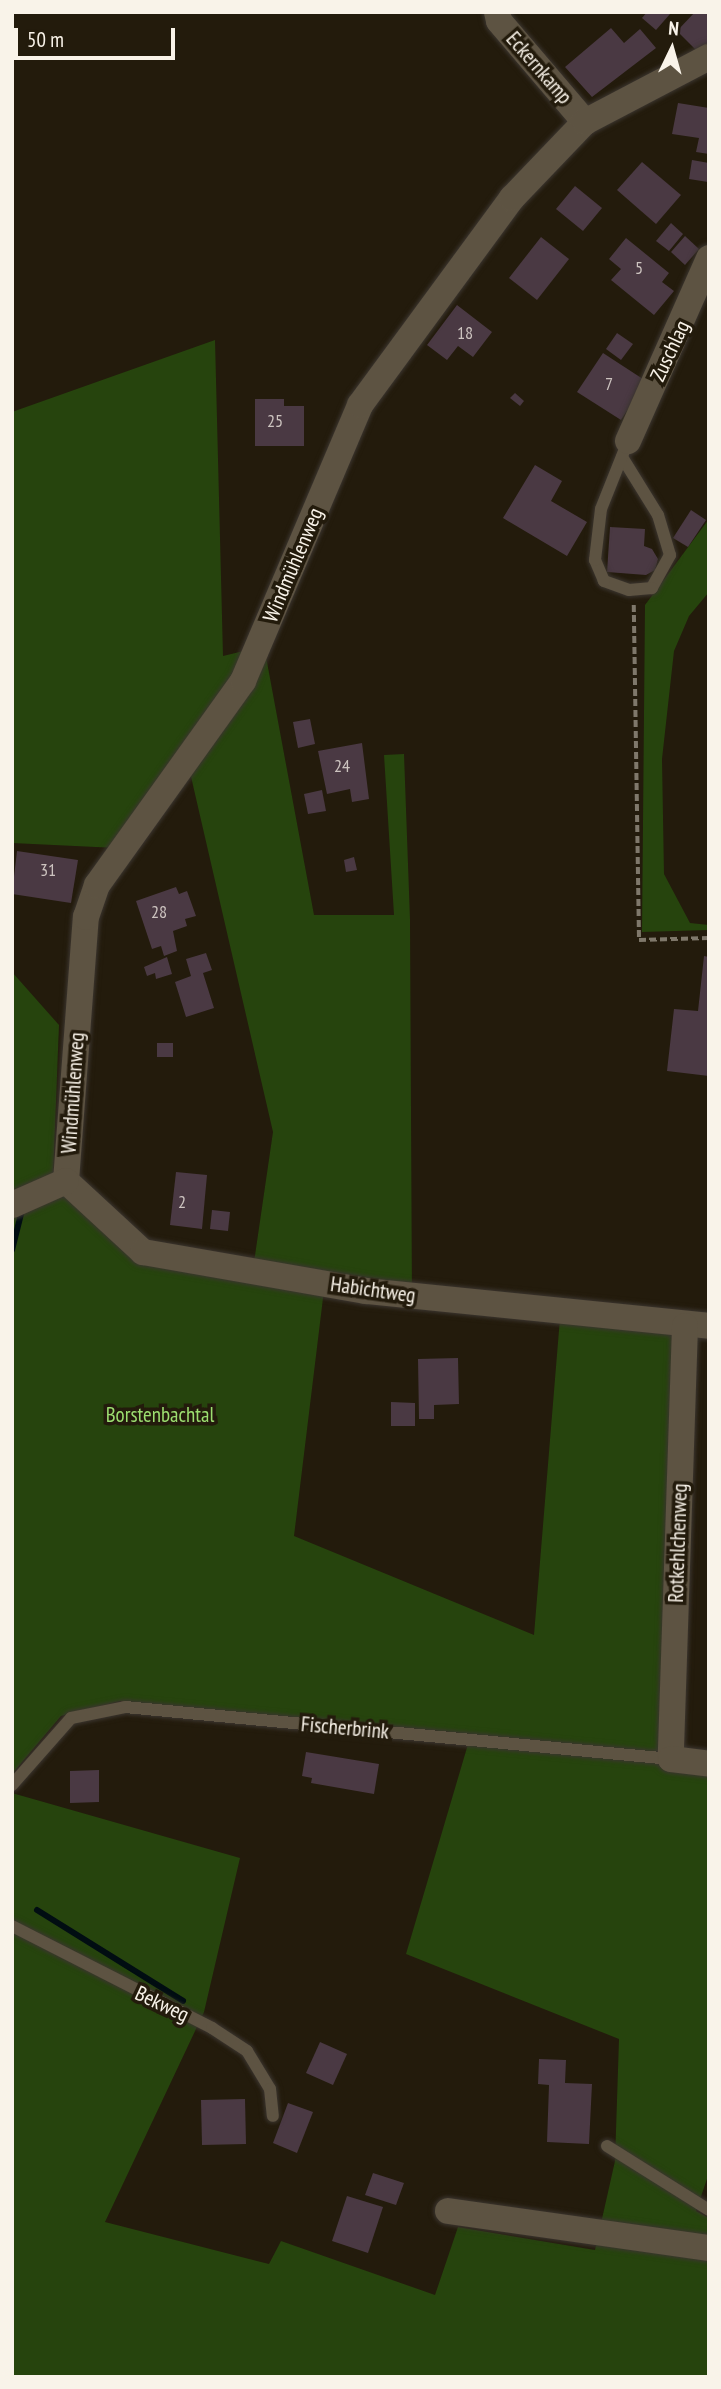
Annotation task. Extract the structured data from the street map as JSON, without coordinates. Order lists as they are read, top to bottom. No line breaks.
{"streets":{"street":["Eckernkamp","Zuschlag","Windmühlenweg","Habichtweg","Rotkehlchenweg","Fischerbrink"],"lane":["Bekweg"]},"crossings":[["Eckernkamp","Windmühlenweg"],["Windmühlenweg","Habichtweg"],["Habichtweg","Rotkehlchenweg"],["Rotkehlchenweg","Fischerbrink"]],"parks":["Borstenbachtal"],"house_numbers":["5","18","7","25","24","31","28","2"],"scale_bar":"50 m","north":"top"}
